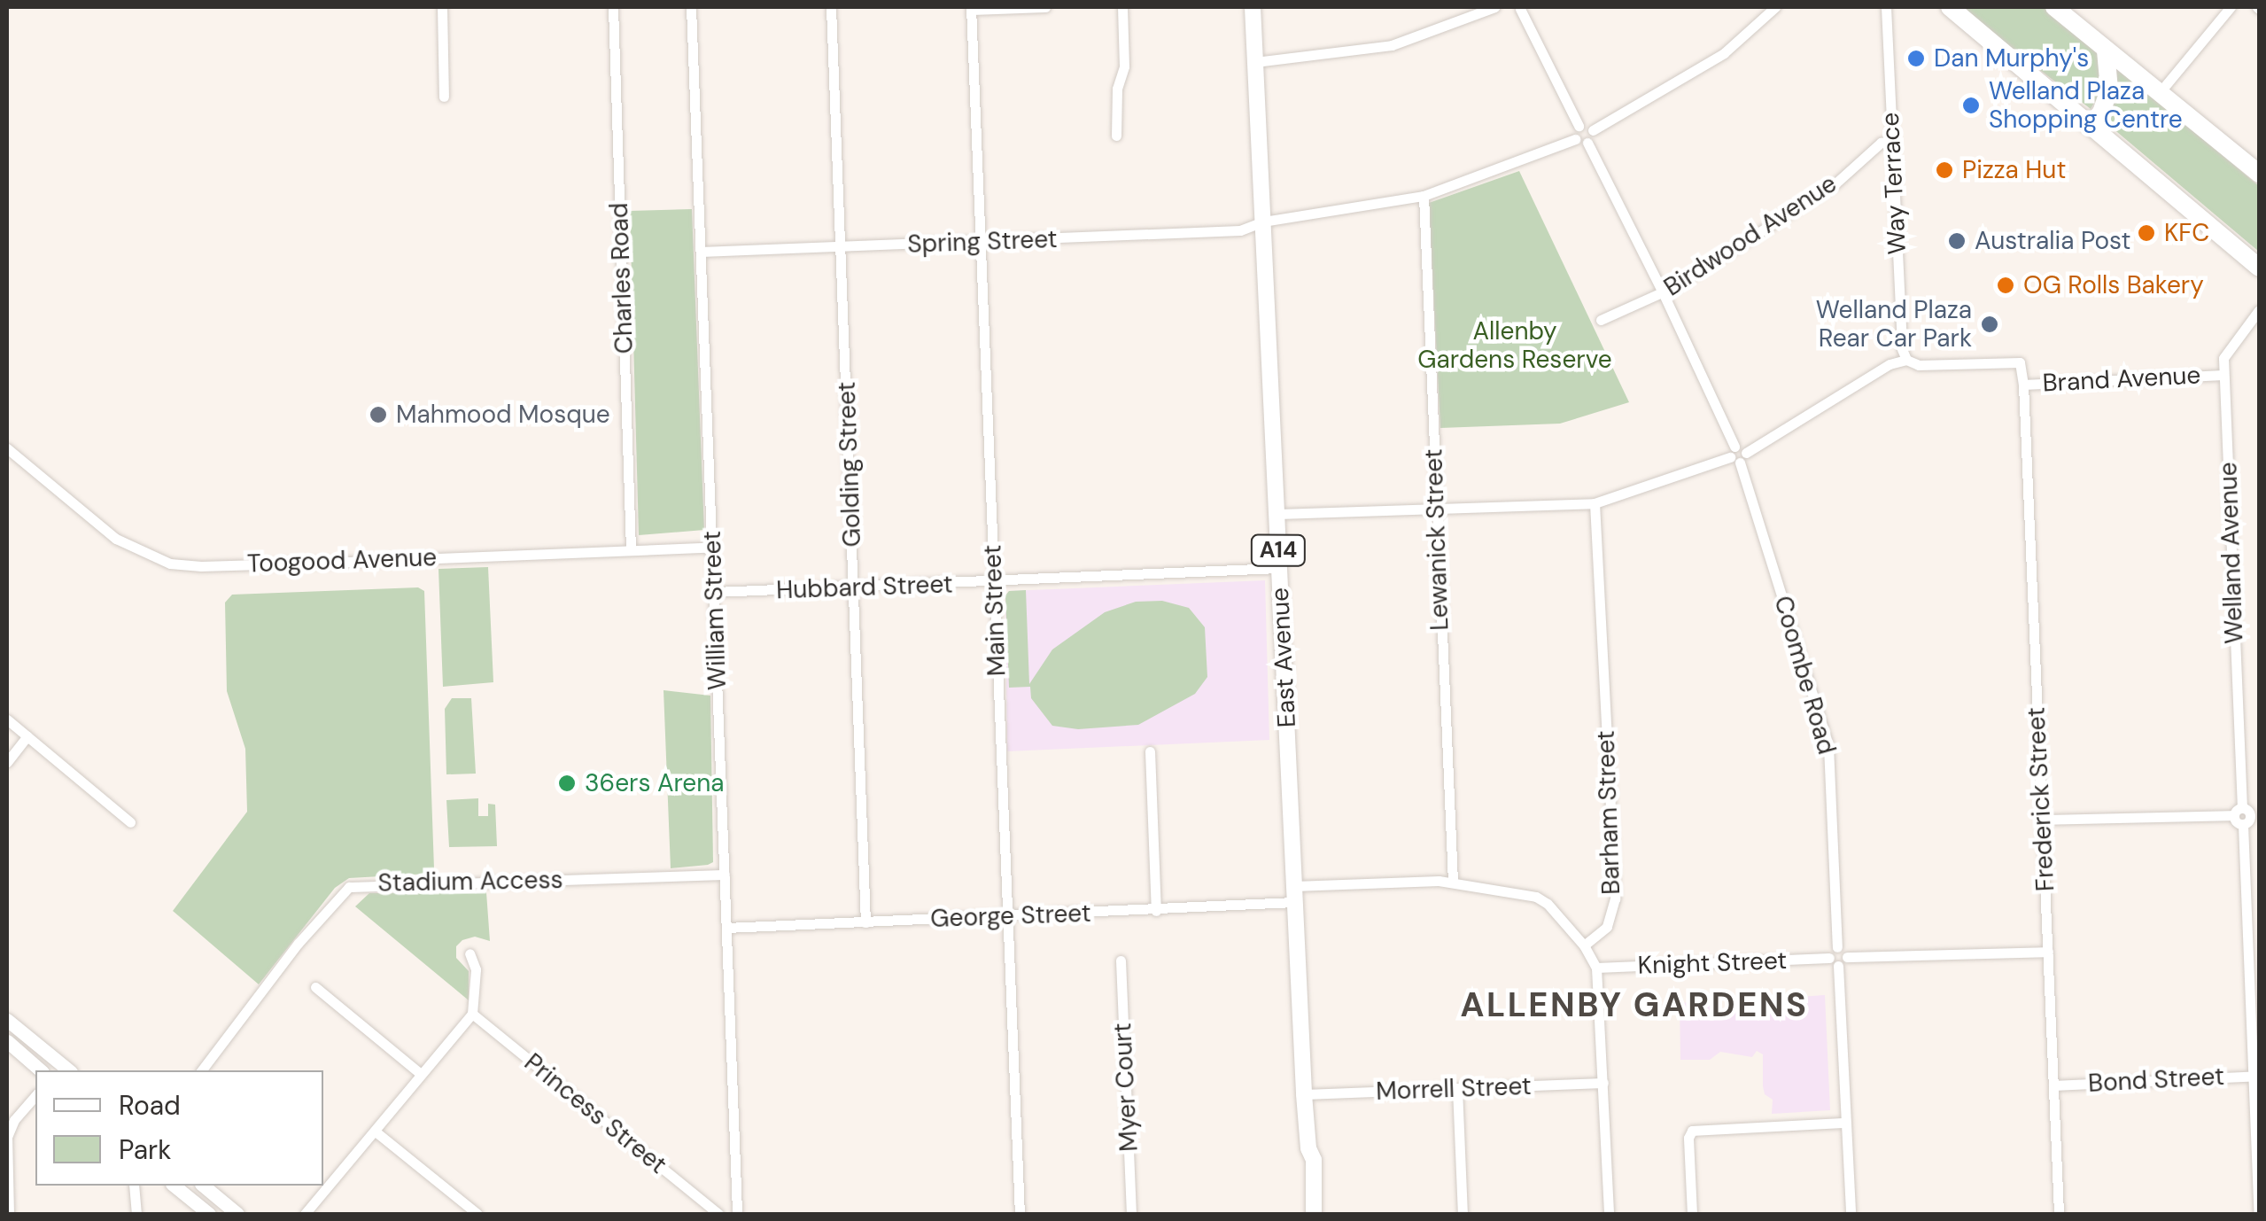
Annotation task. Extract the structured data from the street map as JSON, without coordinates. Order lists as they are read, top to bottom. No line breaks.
{"streets":{"main road":["A14","East Avenue"],"street":["Way Terrace","Birdwood Avenue","Spring Street","Charles Road","Brand Avenue","Golding Street","Lewanick Street","Welland Avenue","Toogood Avenue","Hubbard Street","William Street","Main Street","Coombe Road","Frederick Street","Barham Street","Stadium Access","George Street","Knight Street","Bond Street","Myer Court","Morrell Street","Princess Street"]},"crossings":[["Way Terrace","Birdwood Avenue"],["Way Terrace","Brand Avenue"],["Birdwood Avenue","Coombe Road"],["Spring Street","Golding Street"],["Spring Street","Lewanick Street"],["Spring Street","William Street"],["Spring Street","Main Street"],["Spring Street","East Avenue"],["Charles Road","Toogood Avenue"],["Brand Avenue","Welland Avenue"],["Brand Avenue","Frederick Street"],["Golding Street","Hubbard Street"],["Golding Street","George Street"],["Toogood Avenue","William Street"],["Hubbard Street","William Street"],["Hubbard Street","Main Street"],["Hubbard Street","East Avenue"],["William Street","Stadium Access"],["William Street","George Street"],["Main Street","George Street"],["East Avenue","George Street"],["East Avenue","Morrell Street"],["Frederick Street","Bond Street"]],"districts":["ALLENBY GARDENS"],"parks":["Allenby Gardens Reserve"],"places":["Dan Murphy's","Welland Plaza Shopping Centre","Pizza Hut","KFC","Australia Post","OG Rolls Bakery","Welland Plaza Rear Car Park","Mahmood Mosque","36ers Arena"],"legend":["Road","Park"]}
